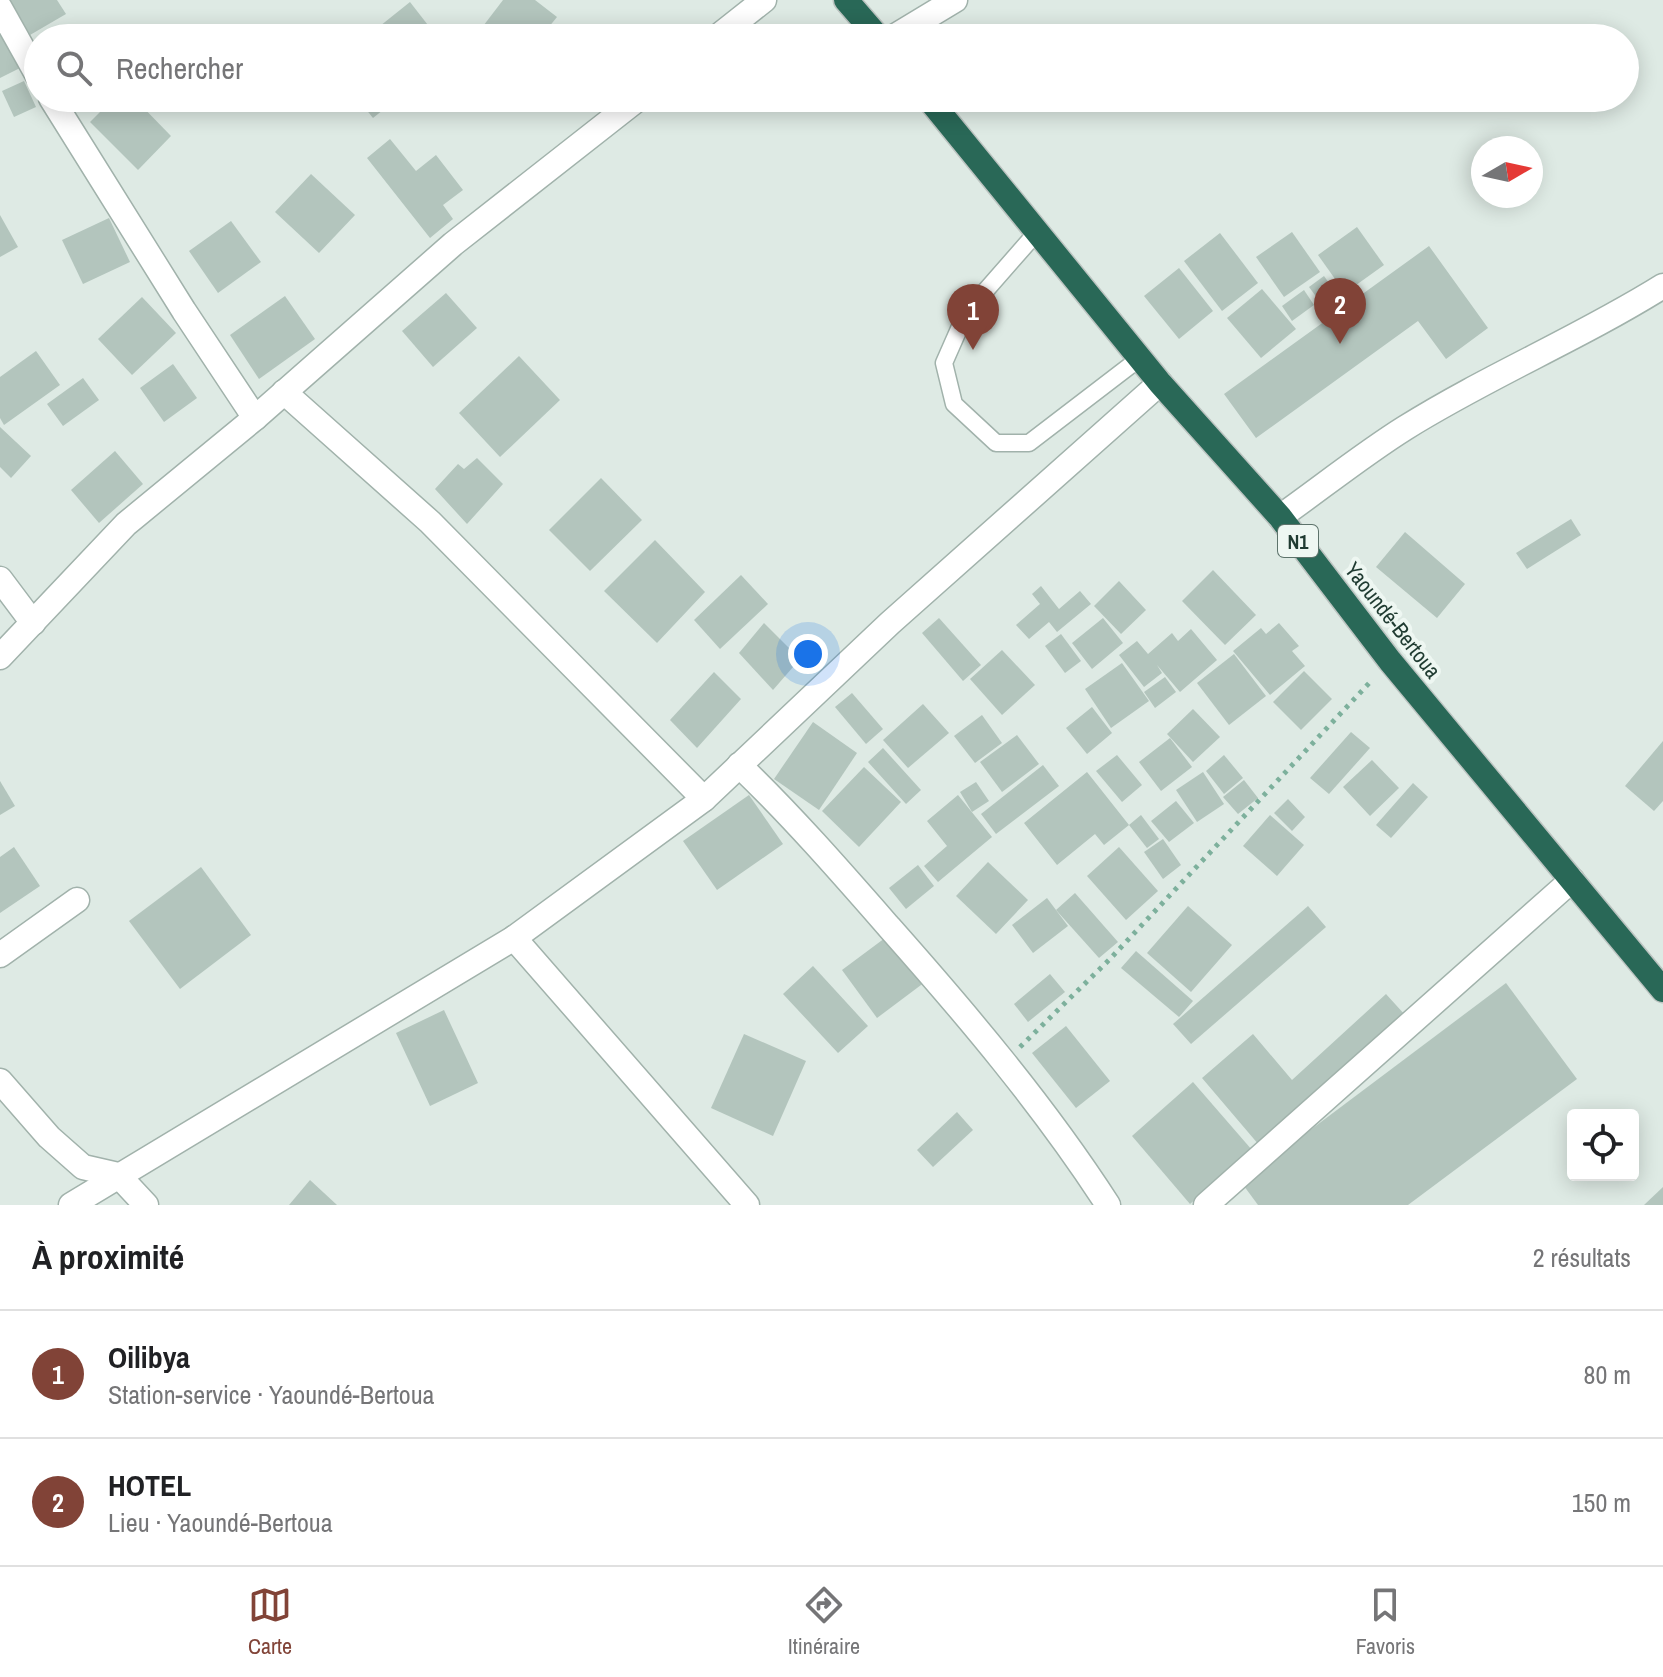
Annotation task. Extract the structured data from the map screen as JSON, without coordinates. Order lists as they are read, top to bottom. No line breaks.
{"streets":{"highway":["N1","Yaoundé-Bertoua"]},"north":"right","page":{"search":"Rechercher","pins":["2","1"],"heading":["À proximité","2 résultats"],"list":[{"mark":"1","name":"Oilibya","note":"Station-service · Yaoundé-Bertoua","value":"80 m"},{"mark":"2","name":"HOTEL","note":"Lieu · Yaoundé-Bertoua","value":"150 m"}],"nav":["Carte","Itinéraire","Favoris"]}}
